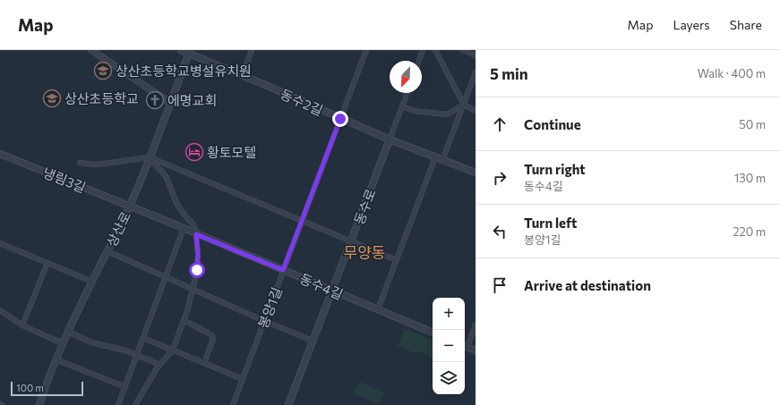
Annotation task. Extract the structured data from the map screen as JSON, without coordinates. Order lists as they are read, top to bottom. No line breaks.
{"streets":{"street":["동수2길","냉림3길","동수로","상산로","동수4길","봉양1길"]},"crossings":[["동수2길","동수로"],["동수2길","상산로"],["동수2길","봉양1길"],["냉림3길","상산로"],["냉림3길","동수4길"],["동수로","동수4길"],["상산로","동수4길"],["동수4길","봉양1길"]],"districts":["무양동"],"places":{"school or university":["상산초등학교병설유치원","상산초등학교"],"church":["에명교회"],"hotel":["황토모텔"]},"scale_bar":"100 m","north":"bottom left","page":{"header":"Map","nav":["Map","Layers","Share"],"heading":["5 min","Walk · 400 m"],"list":[["Continue","50 m"],["Turn right","동수4길","130 m"],["Turn left","봉양1길","220 m"],"Arrive at destination"],"map_buttons":["+","−"],"scale":"100 m"}}
